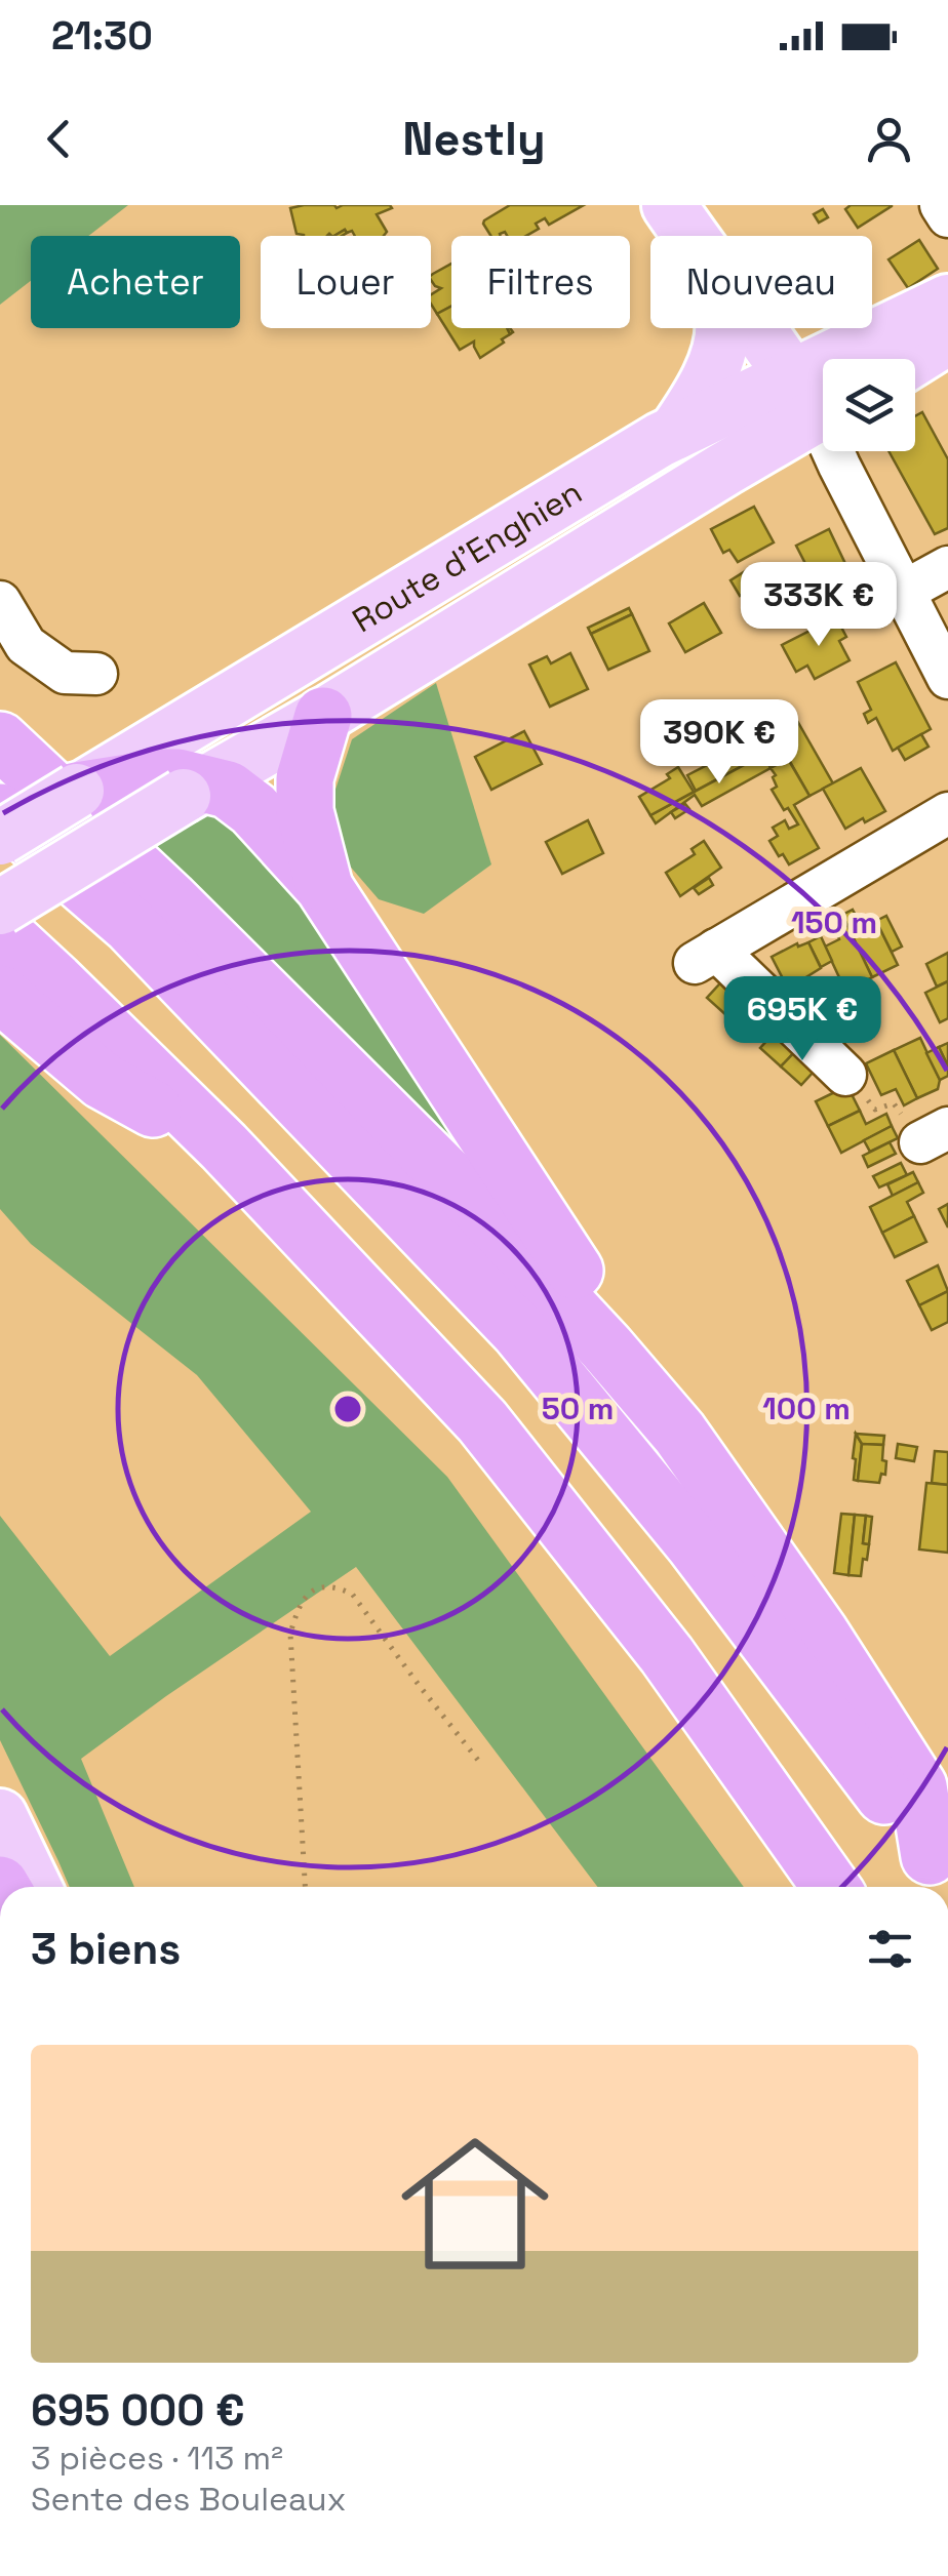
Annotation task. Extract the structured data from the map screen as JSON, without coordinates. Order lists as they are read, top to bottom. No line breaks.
{"streets":{"main road":["Route d'Enghien"]},"page":{"status":"21:30","header":"Nestly","chip":["Acheter","Louer","Filtres","Nouveau"],"price":["333K €","390K €","695K €"],"heading":"3 biens","list":[{"name":"695 000 €","note":"3 pièces · 113 m² · Sente des Bouleaux"}]},"rings":["150 m","50 m","100 m"]}
